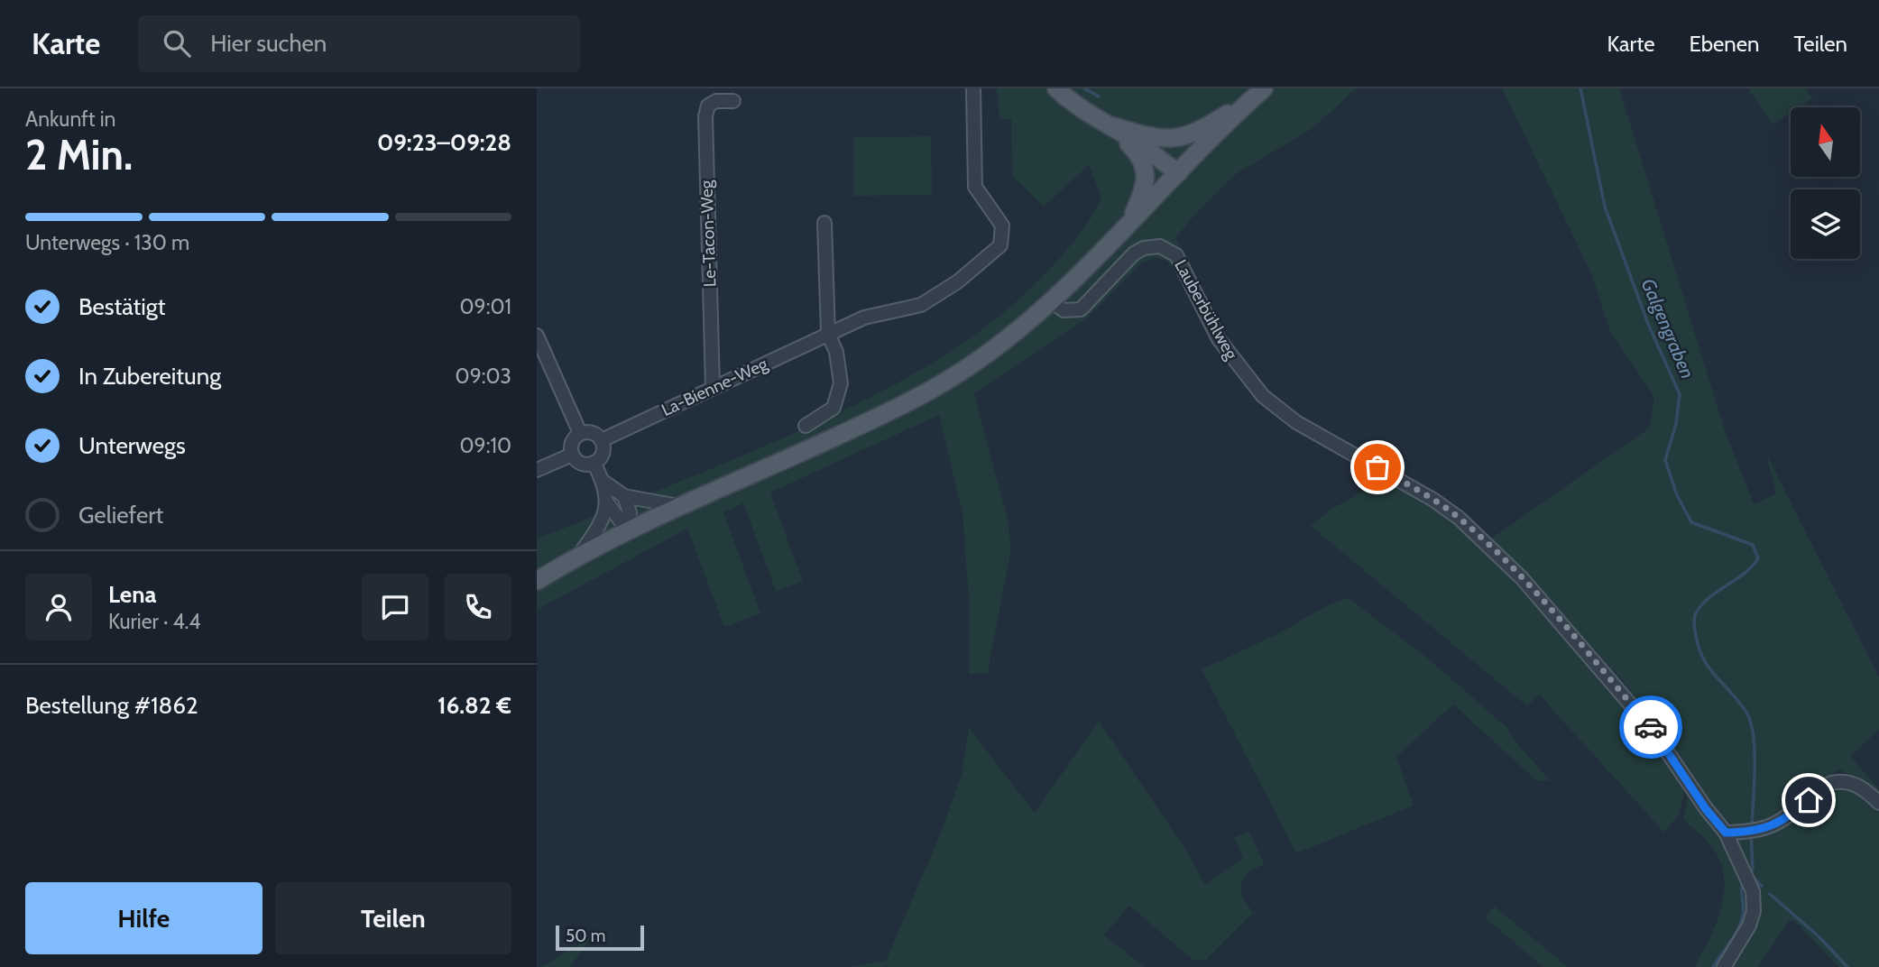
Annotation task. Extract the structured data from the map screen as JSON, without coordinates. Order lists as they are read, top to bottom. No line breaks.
{"streets":{"street":["Le-Tacon-Weg","Lauberbühlweg","La-Bienne-Weg"]},"crossings":[["Le-Tacon-Weg","La-Bienne-Weg"]],"water":["Galgengraben"],"scale_bar":"50 m","north":"top","page":{"header":"Karte","search":"Hier suchen","nav":["Karte","Ebenen","Teilen"],"heading":["2 Min.","Ankunft in","09:23–09:28"],"panel":["Lena","Kurier · 4.4","Bestellung #1862","16.82 €"],"bar":"Unterwegs · 130 m","list":[["Bestätigt","09:01"],["In Zubereitung","09:03"],["Unterwegs","09:10"],"Geliefert"],"buttons":["Hilfe","Teilen"],"scale":"50 m"}}
